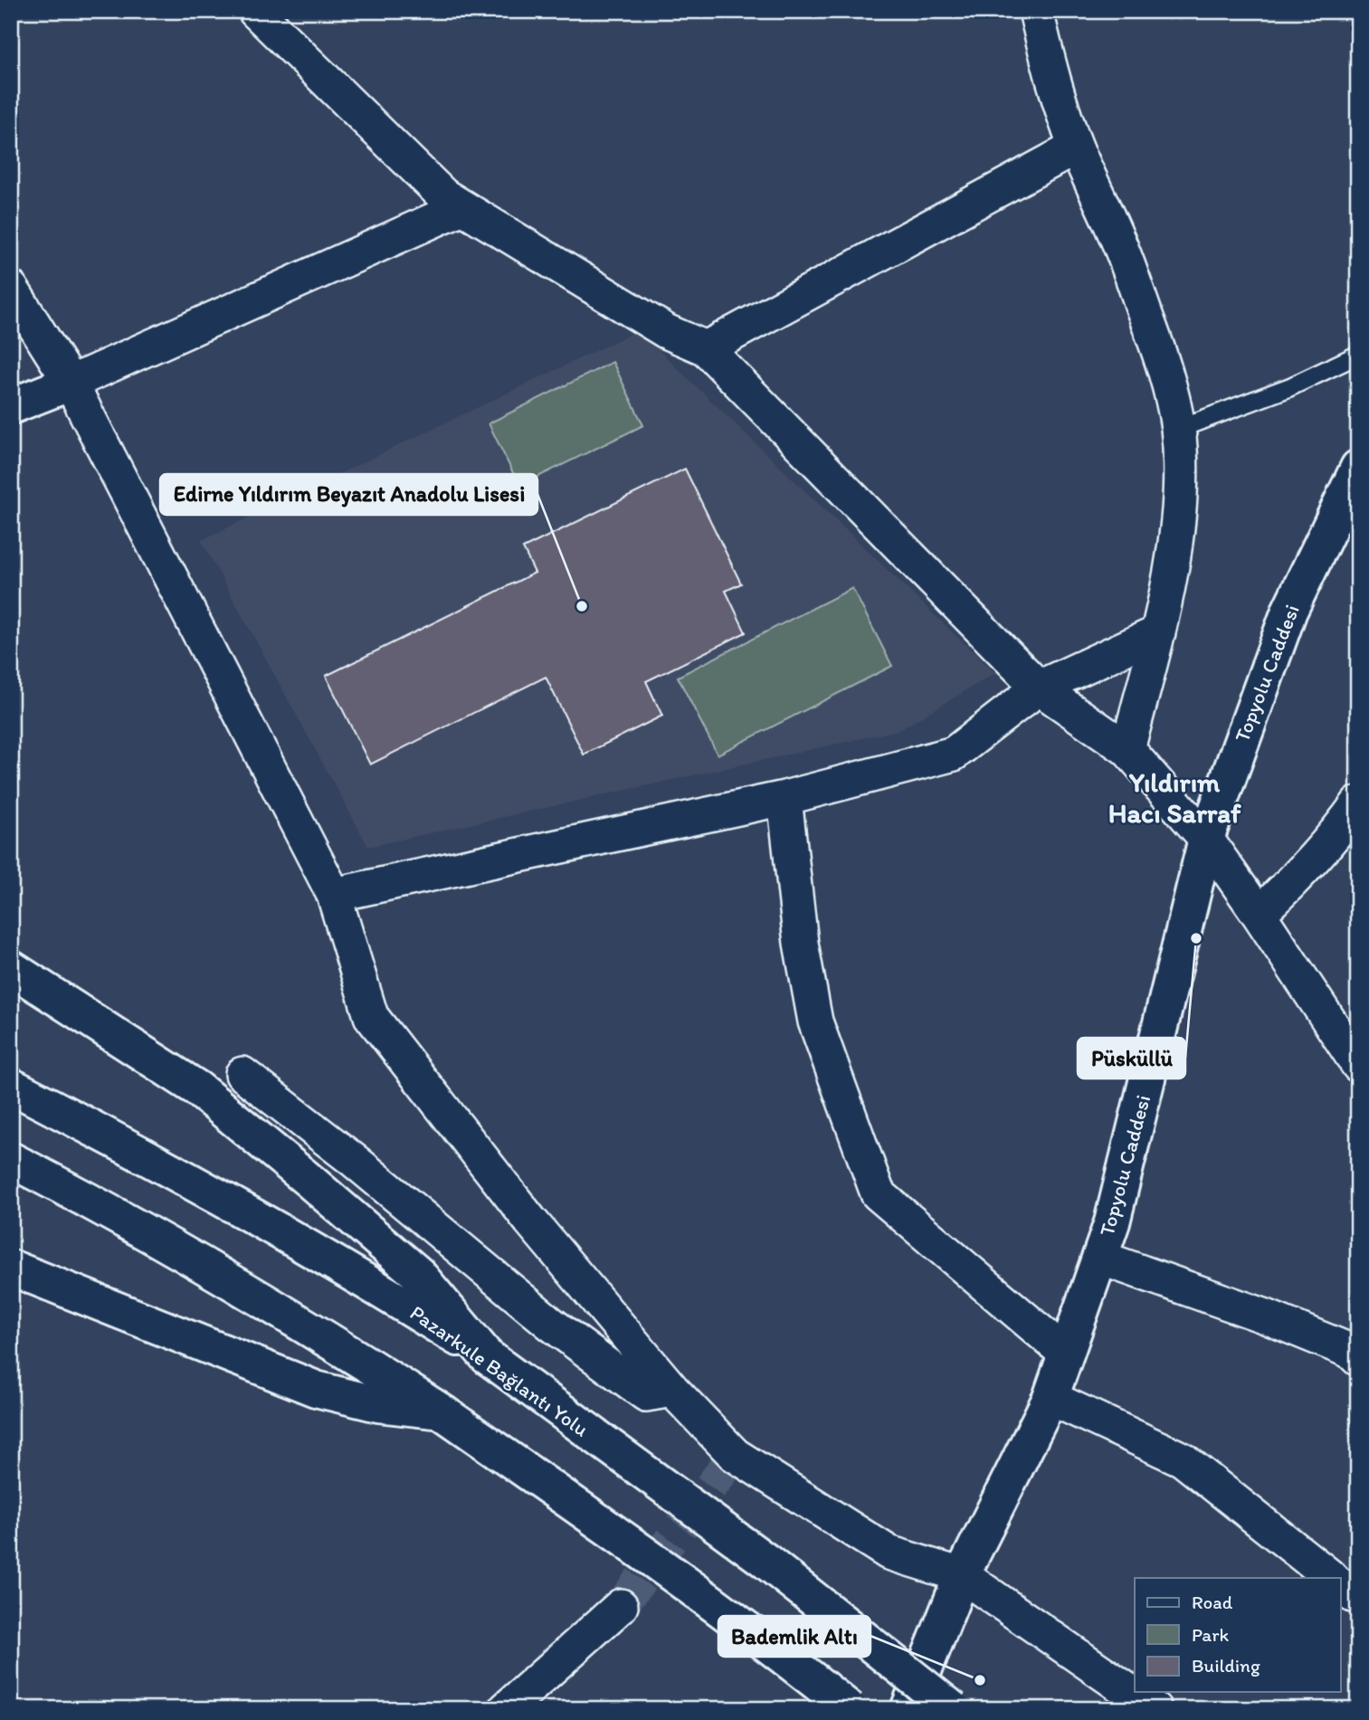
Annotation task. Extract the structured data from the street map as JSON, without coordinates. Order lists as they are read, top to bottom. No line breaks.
{"streets":{"main road":["Topyolu Caddesi","Pazarkule Bağlantı Yolu"]},"districts":["Yıldırım Hacı Sarraf"],"places":["Edirne Yıldırım Beyazıt Anadolu Lisesi","Püsküllü","Bademlik Altı"],"legend":["Road","Park","Building"]}
